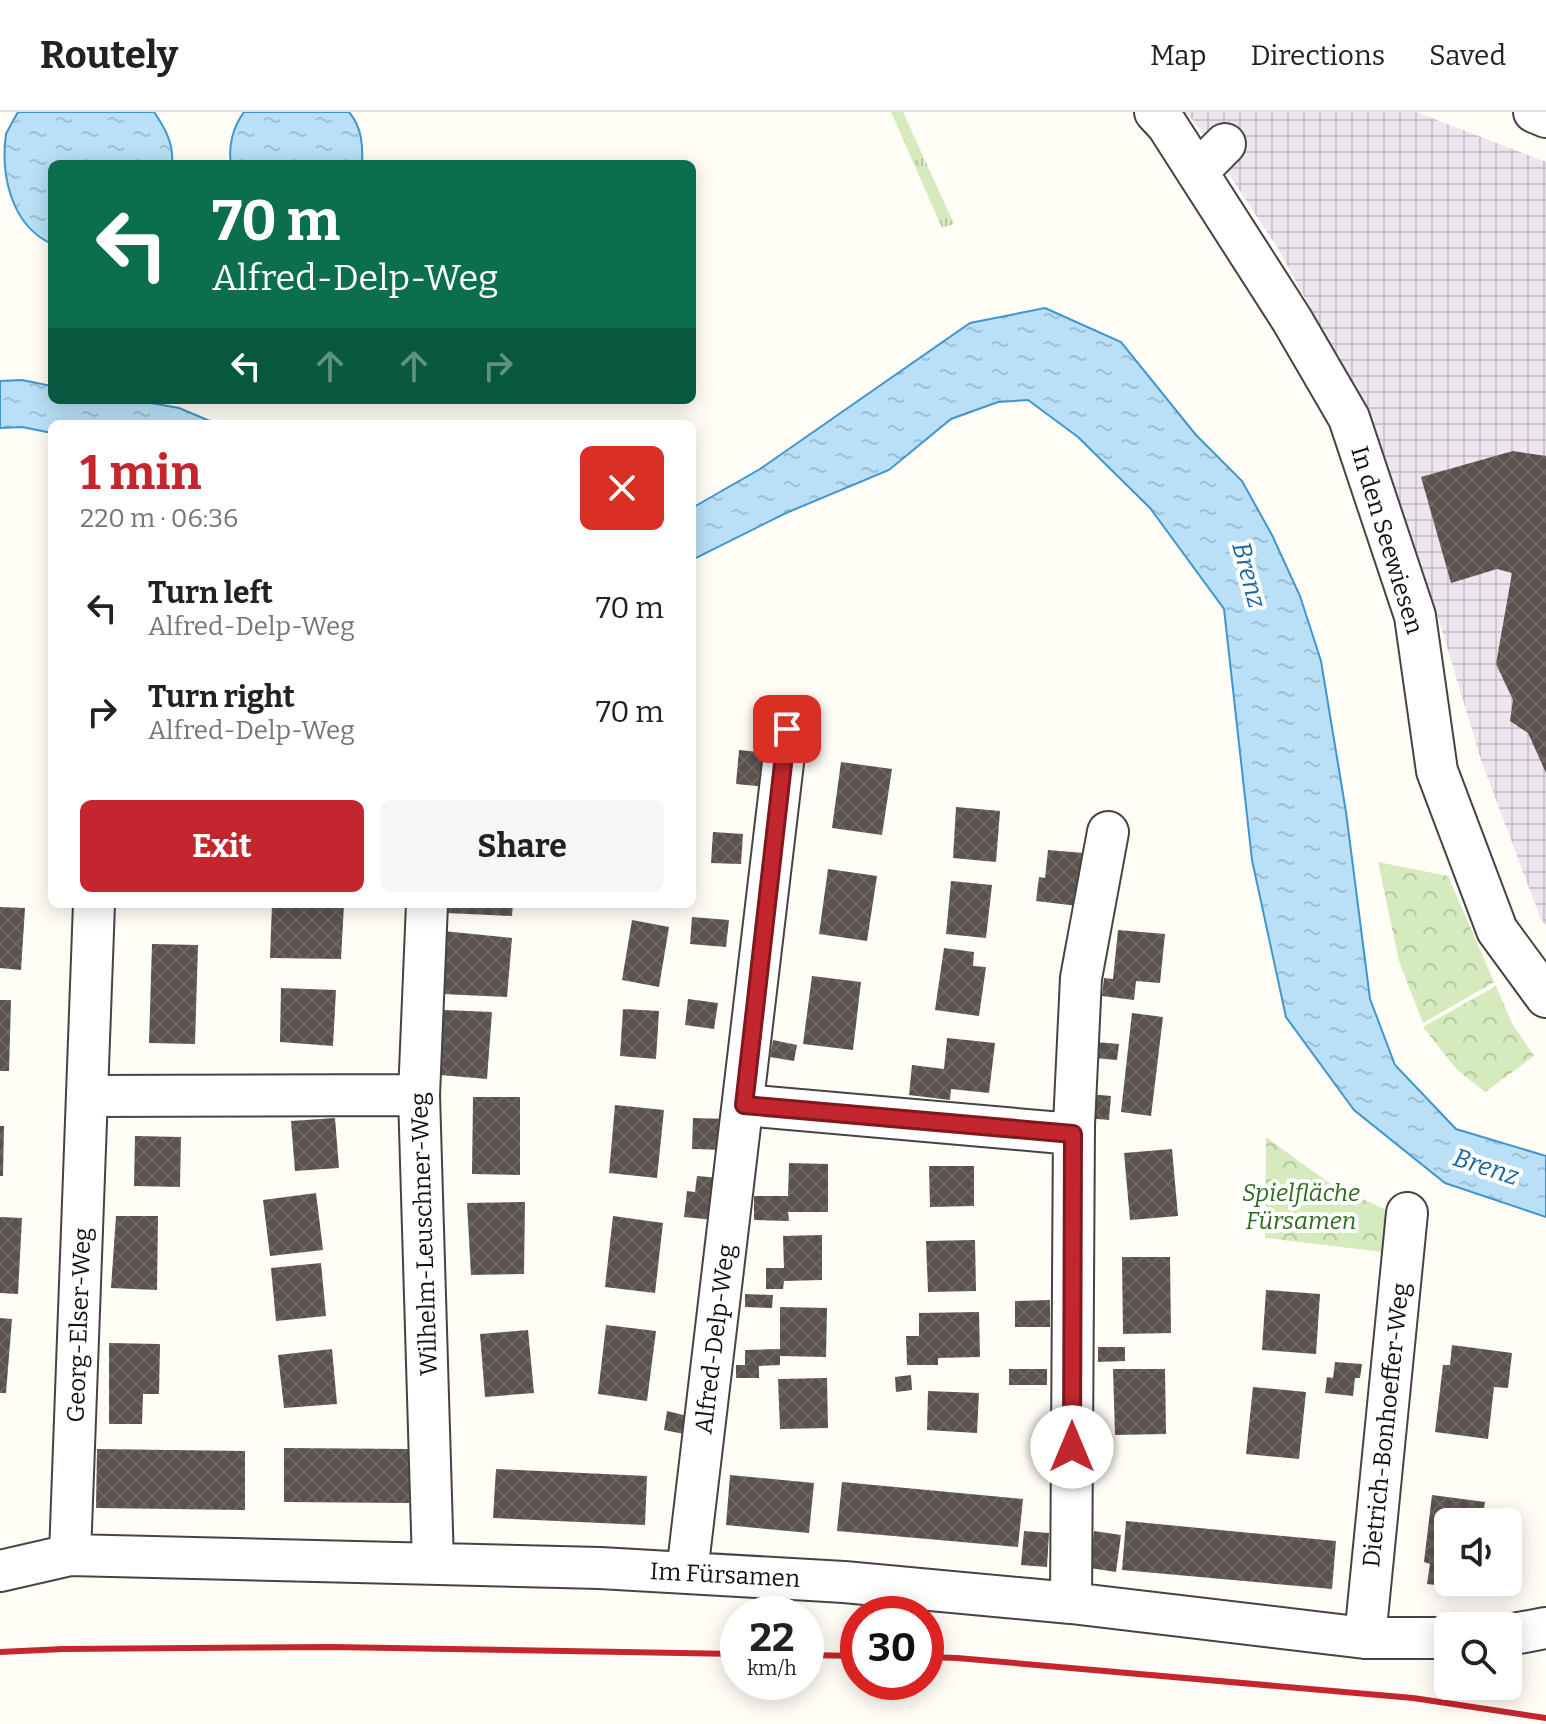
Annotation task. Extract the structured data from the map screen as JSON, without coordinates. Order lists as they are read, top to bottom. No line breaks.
{"streets":{"street":["In den Seewiesen","Wilhelm-Leuschner-Weg","Georg-Elser-Weg","Alfred-Delp-Weg","Dietrich-Bonhoeffer-Weg","Im Fürsamen"]},"crossings":[["Wilhelm-Leuschner-Weg","Im Fürsamen"],["Georg-Elser-Weg","Im Fürsamen"],["Alfred-Delp-Weg","Im Fürsamen"],["Dietrich-Bonhoeffer-Weg","Im Fürsamen"]],"water":["Brenz"],"parks":["Spielfläche Fürsamen"],"page":{"header":"Routely","nav":["Map","Directions","Saved"],"turn":["70 m","Alfred-Delp-Weg"],"heading":["1 min","220 m · 06:36"],"list":[{"name":"Turn left","note":"Alfred-Delp-Weg","value":"70 m"},{"name":"Turn right","note":"Alfred-Delp-Weg","value":"70 m"}],"buttons":["Exit","Share"],"speed":"22 km/h","limit":"30"}}
